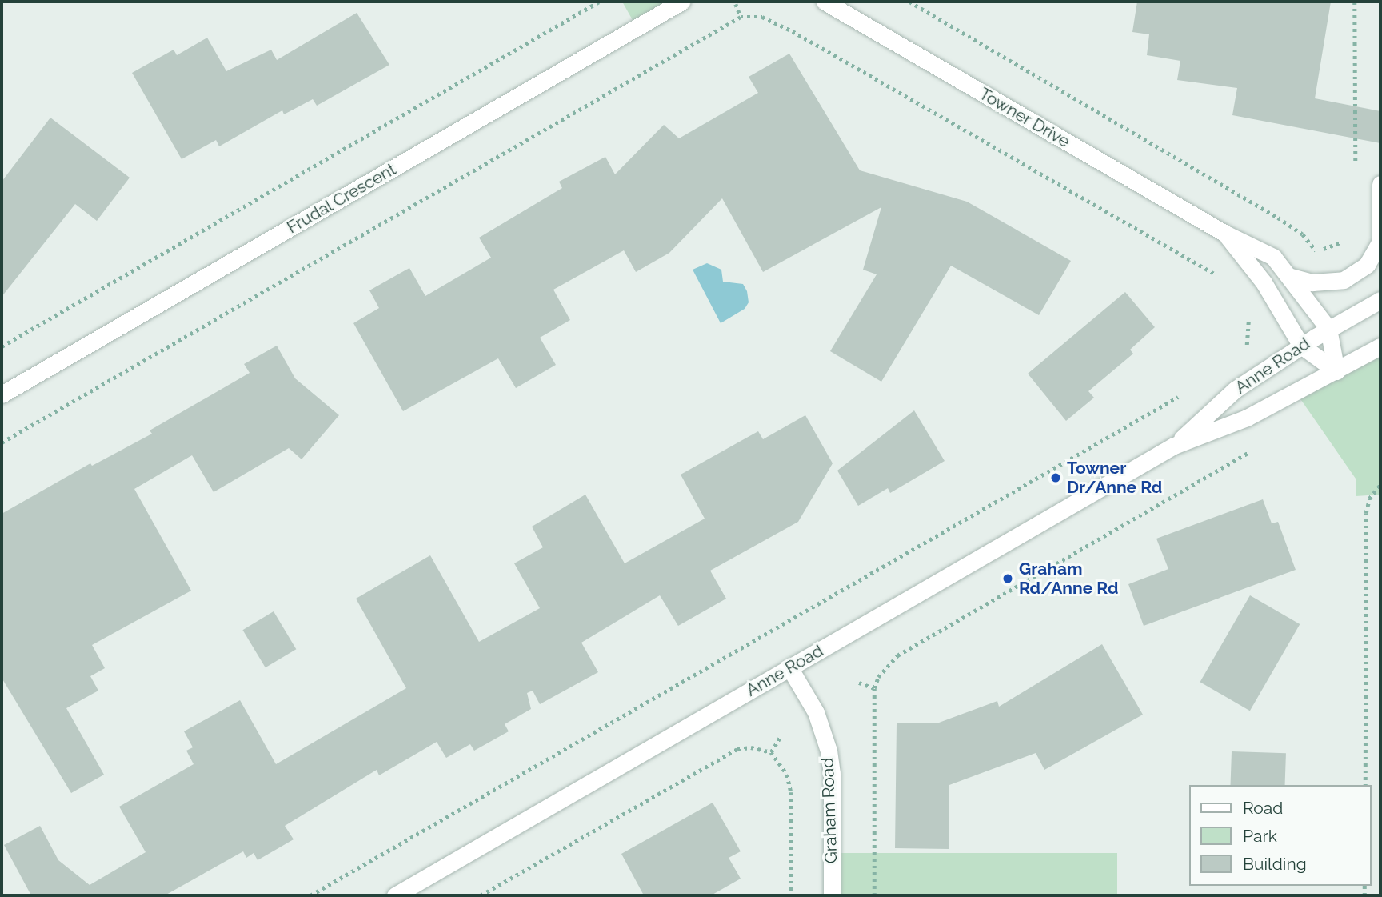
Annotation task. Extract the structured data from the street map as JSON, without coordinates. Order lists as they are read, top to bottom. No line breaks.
{"streets":{"street":["Towner Drive","Frudal Crescent","Anne Road","Graham Road"]},"crossings":[["Towner Drive","Anne Road"],["Anne Road","Graham Road"]],"places":["Towner Dr/Anne Rd","Graham Rd/Anne Rd"],"legend":["Road","Park","Building"]}
